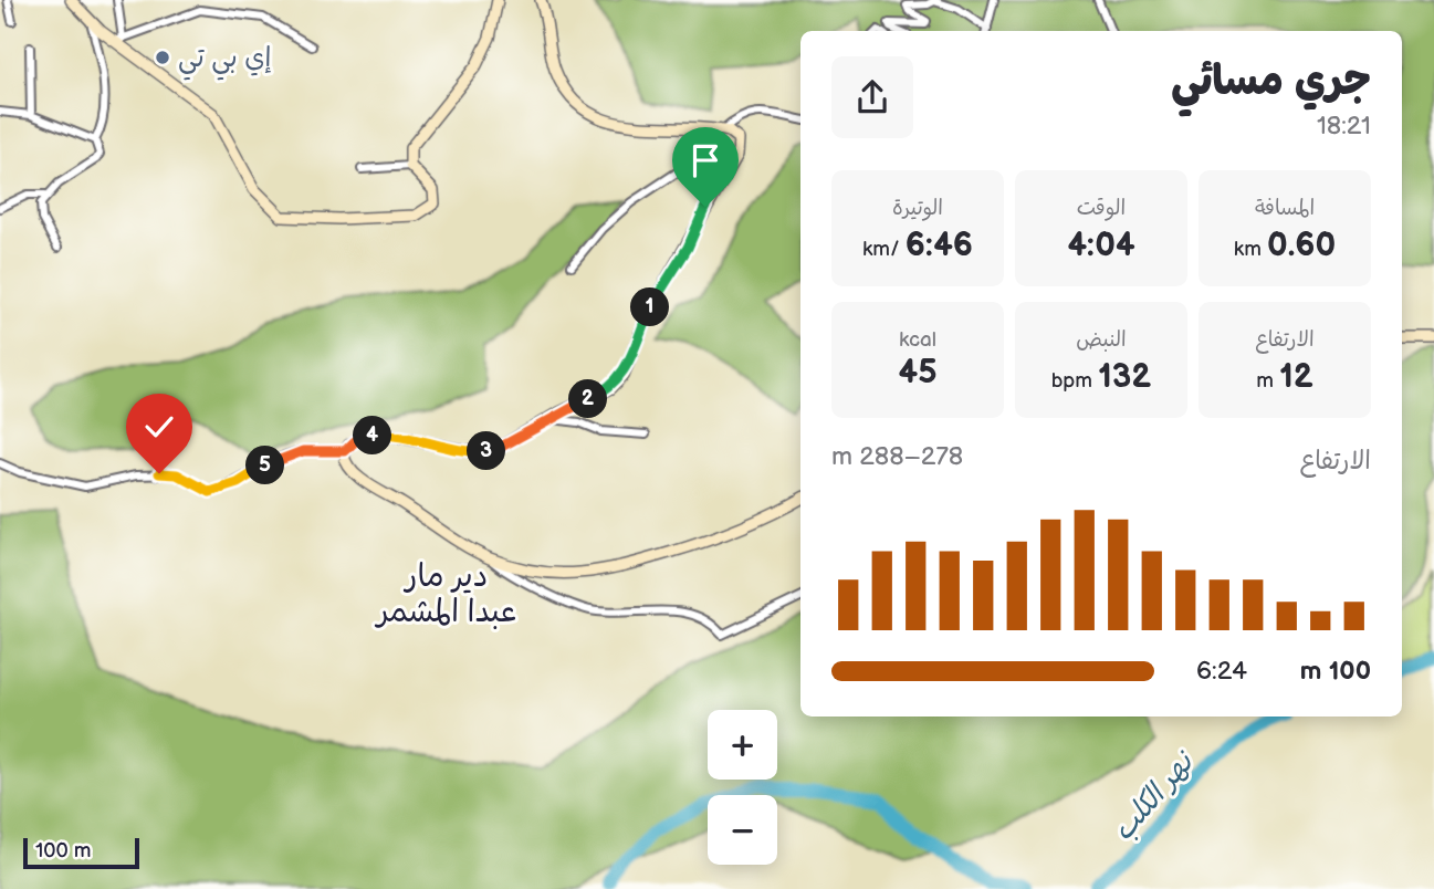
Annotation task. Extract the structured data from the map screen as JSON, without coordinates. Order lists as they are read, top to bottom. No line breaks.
{"districts":["دير مار عبدا المشمر"],"water":["نهر الكلب"],"places":["إي بي تي"],"scale_bar":"100 m","page":{"heading":["جري مسائي","18:21"],"stats":[["المسافة","0.60 km"],["الوقت","4:04"],["الوتيرة","6:46 /km"],["الارتفاع","12 m"],["النبض","132 bpm"],["kcal","45"]],"pins":["1","2","4","3","5"],"chart":["الارتفاع","278–288 m"],"list":[{"name":"100 m","note":"6:24"}],"map_buttons":["+","−"],"scale":"100 m"}}
